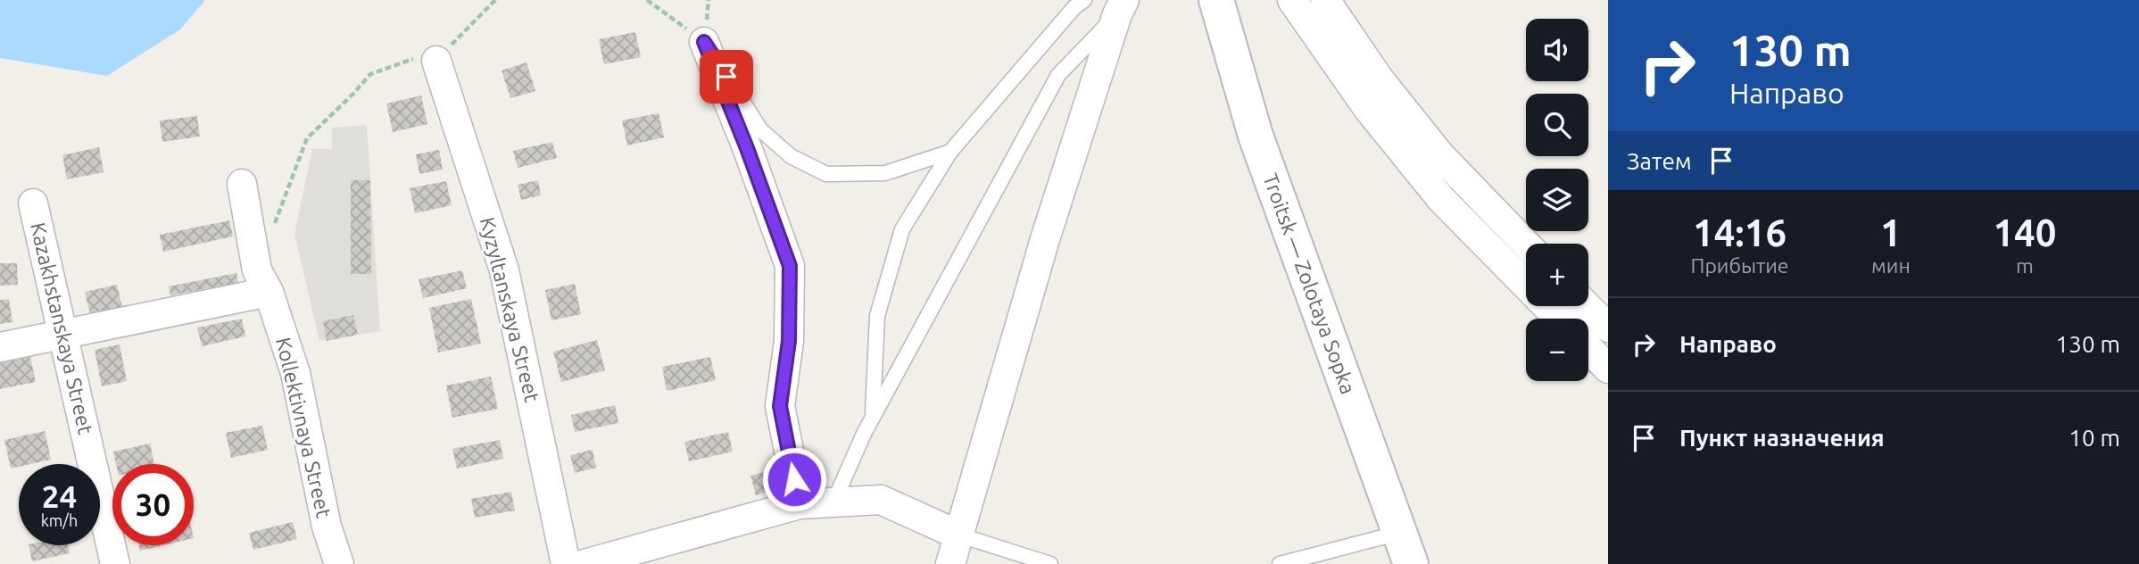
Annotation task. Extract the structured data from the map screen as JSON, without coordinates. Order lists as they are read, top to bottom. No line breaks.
{"streets":{"street":["Troitsk — Zolotaya Sopka","Kyzyltanskaya Street","Kazakhstanskaya Street","Kollektivnaya Street"]},"page":{"turn":["130 m","Направо"],"map_buttons":["+","−"],"then":"Затем","eta":["14:16","Прибытие","1","мин","140","m"],"list":[{"name":"Направо","value":"130 m"},{"name":"Пункт назначения","value":"10 m"}],"speed":"24 km/h","limit":"30"}}
